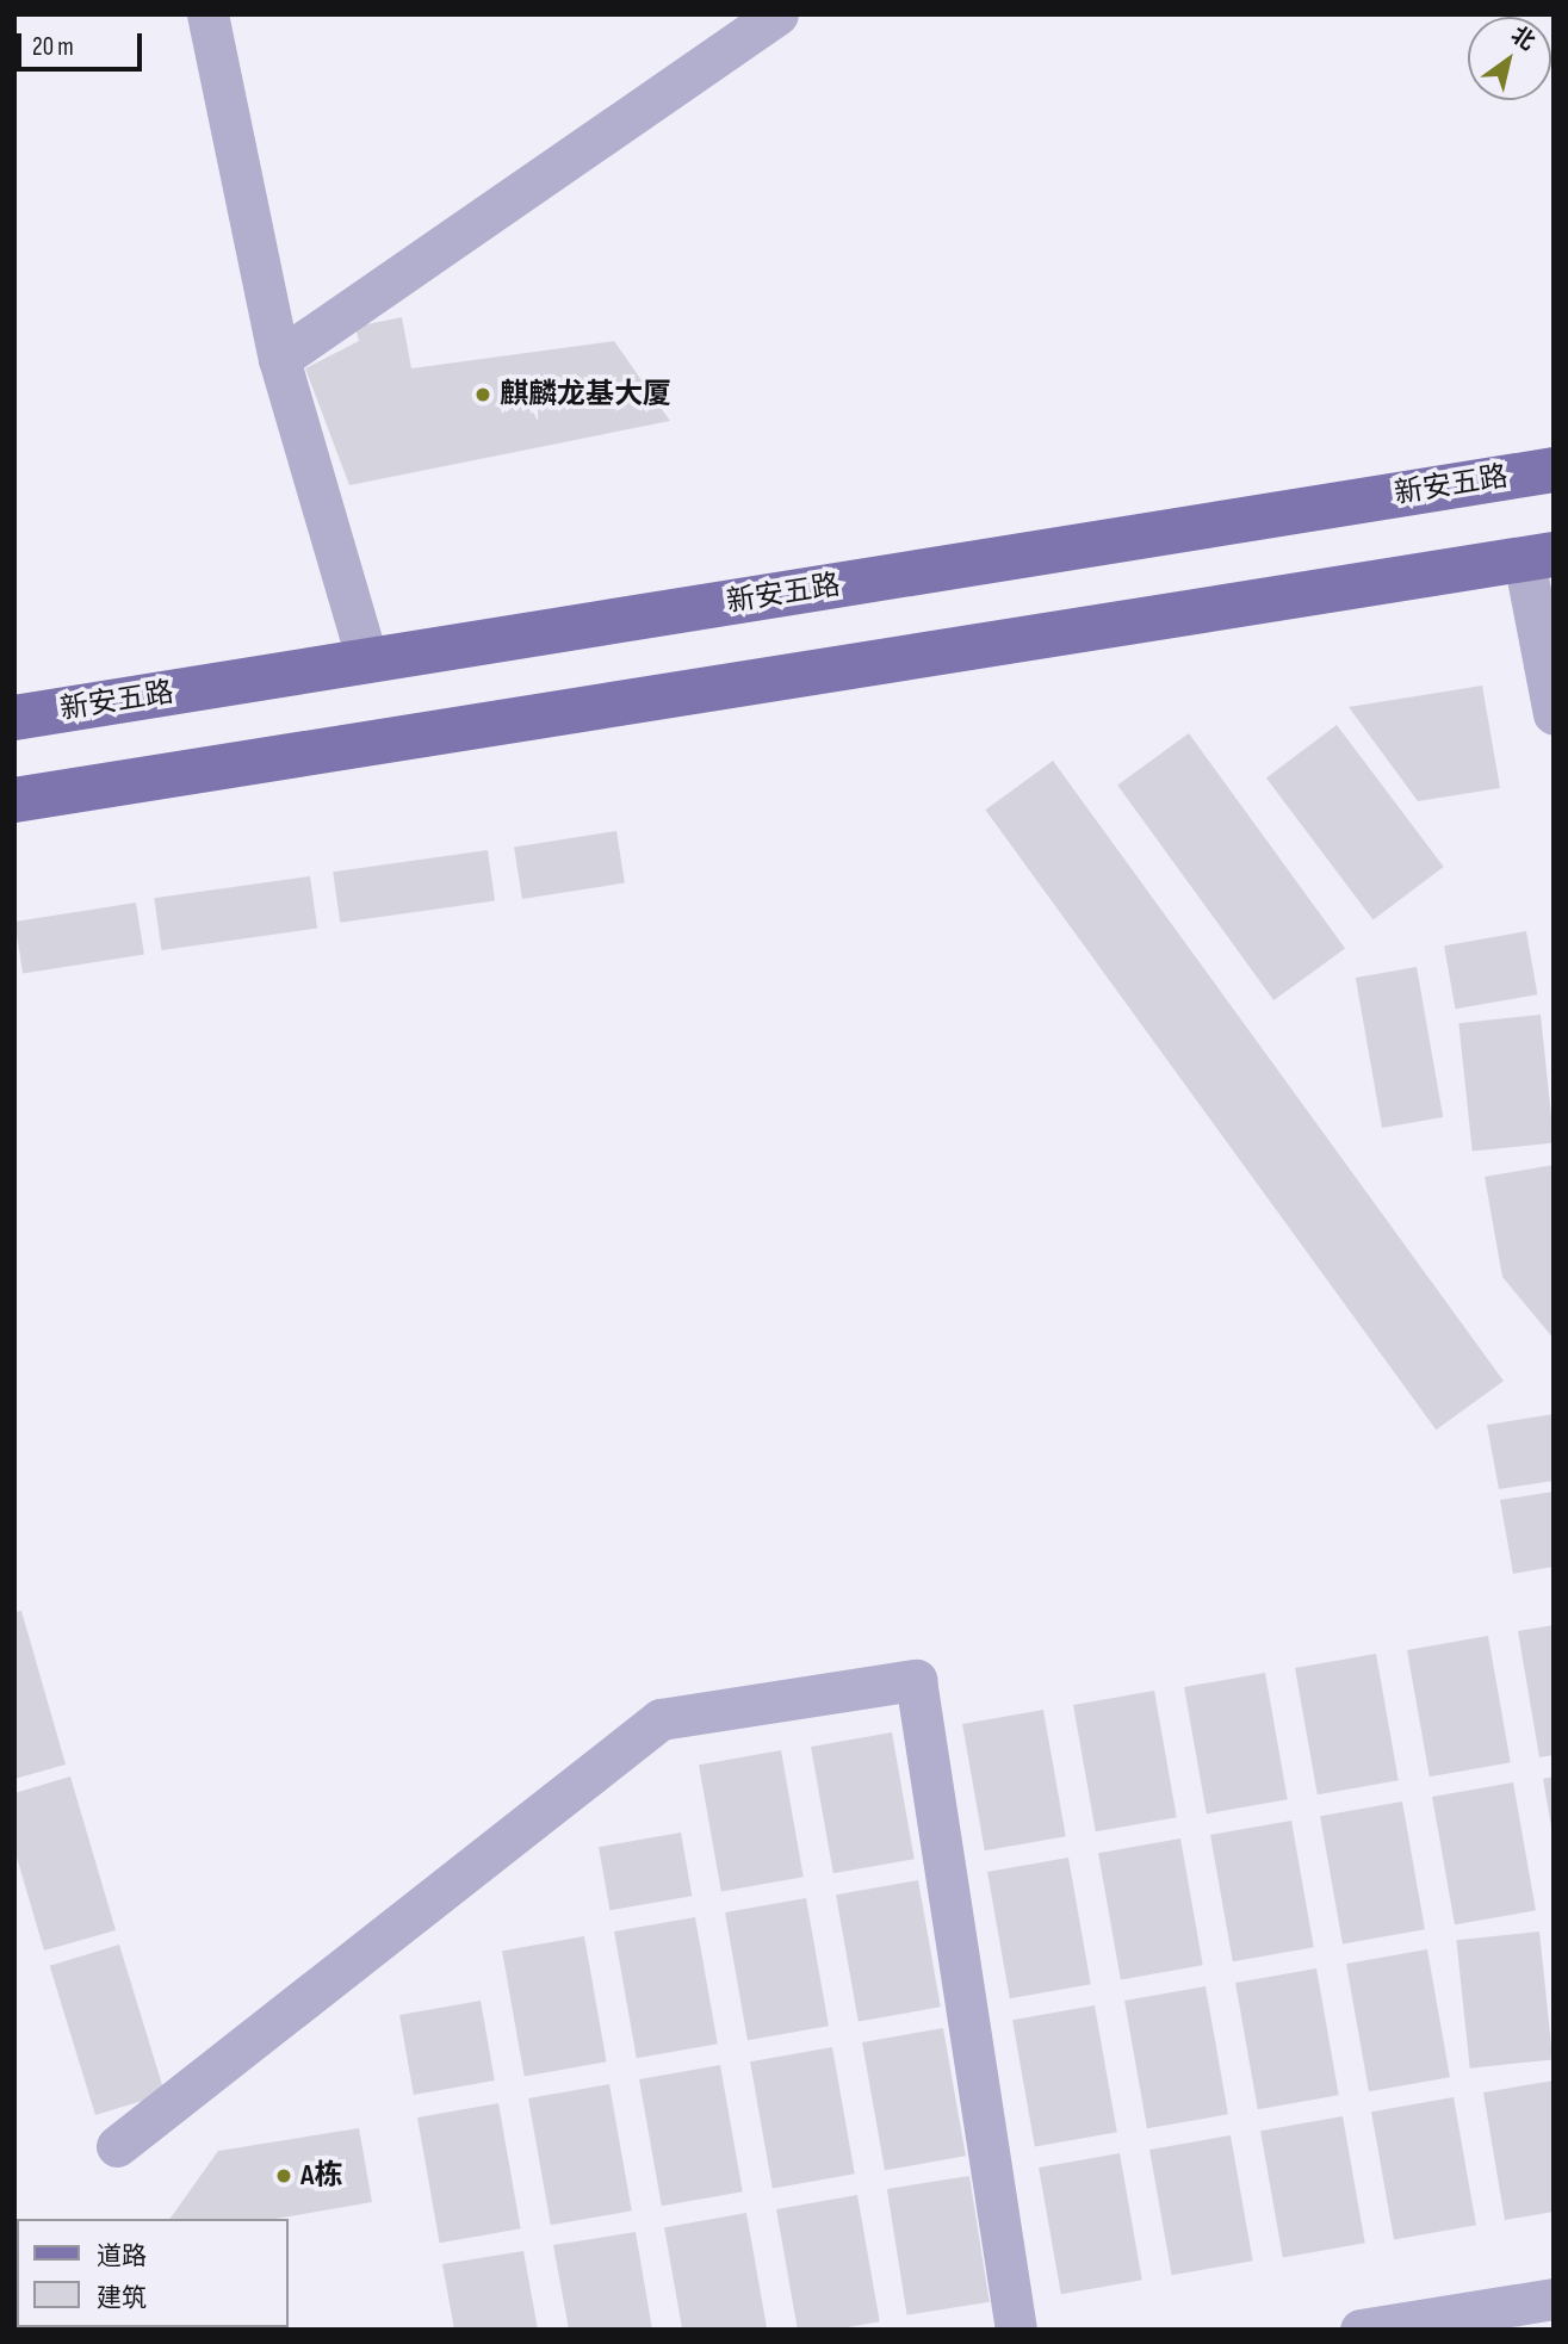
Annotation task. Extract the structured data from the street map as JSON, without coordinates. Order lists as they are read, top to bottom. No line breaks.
{"streets":{"main road":["新安五路"]},"places":["麒麟龙基大厦","A栋"],"legend":["道路","建筑"],"scale_bar":"20 m","north":"top right"}
